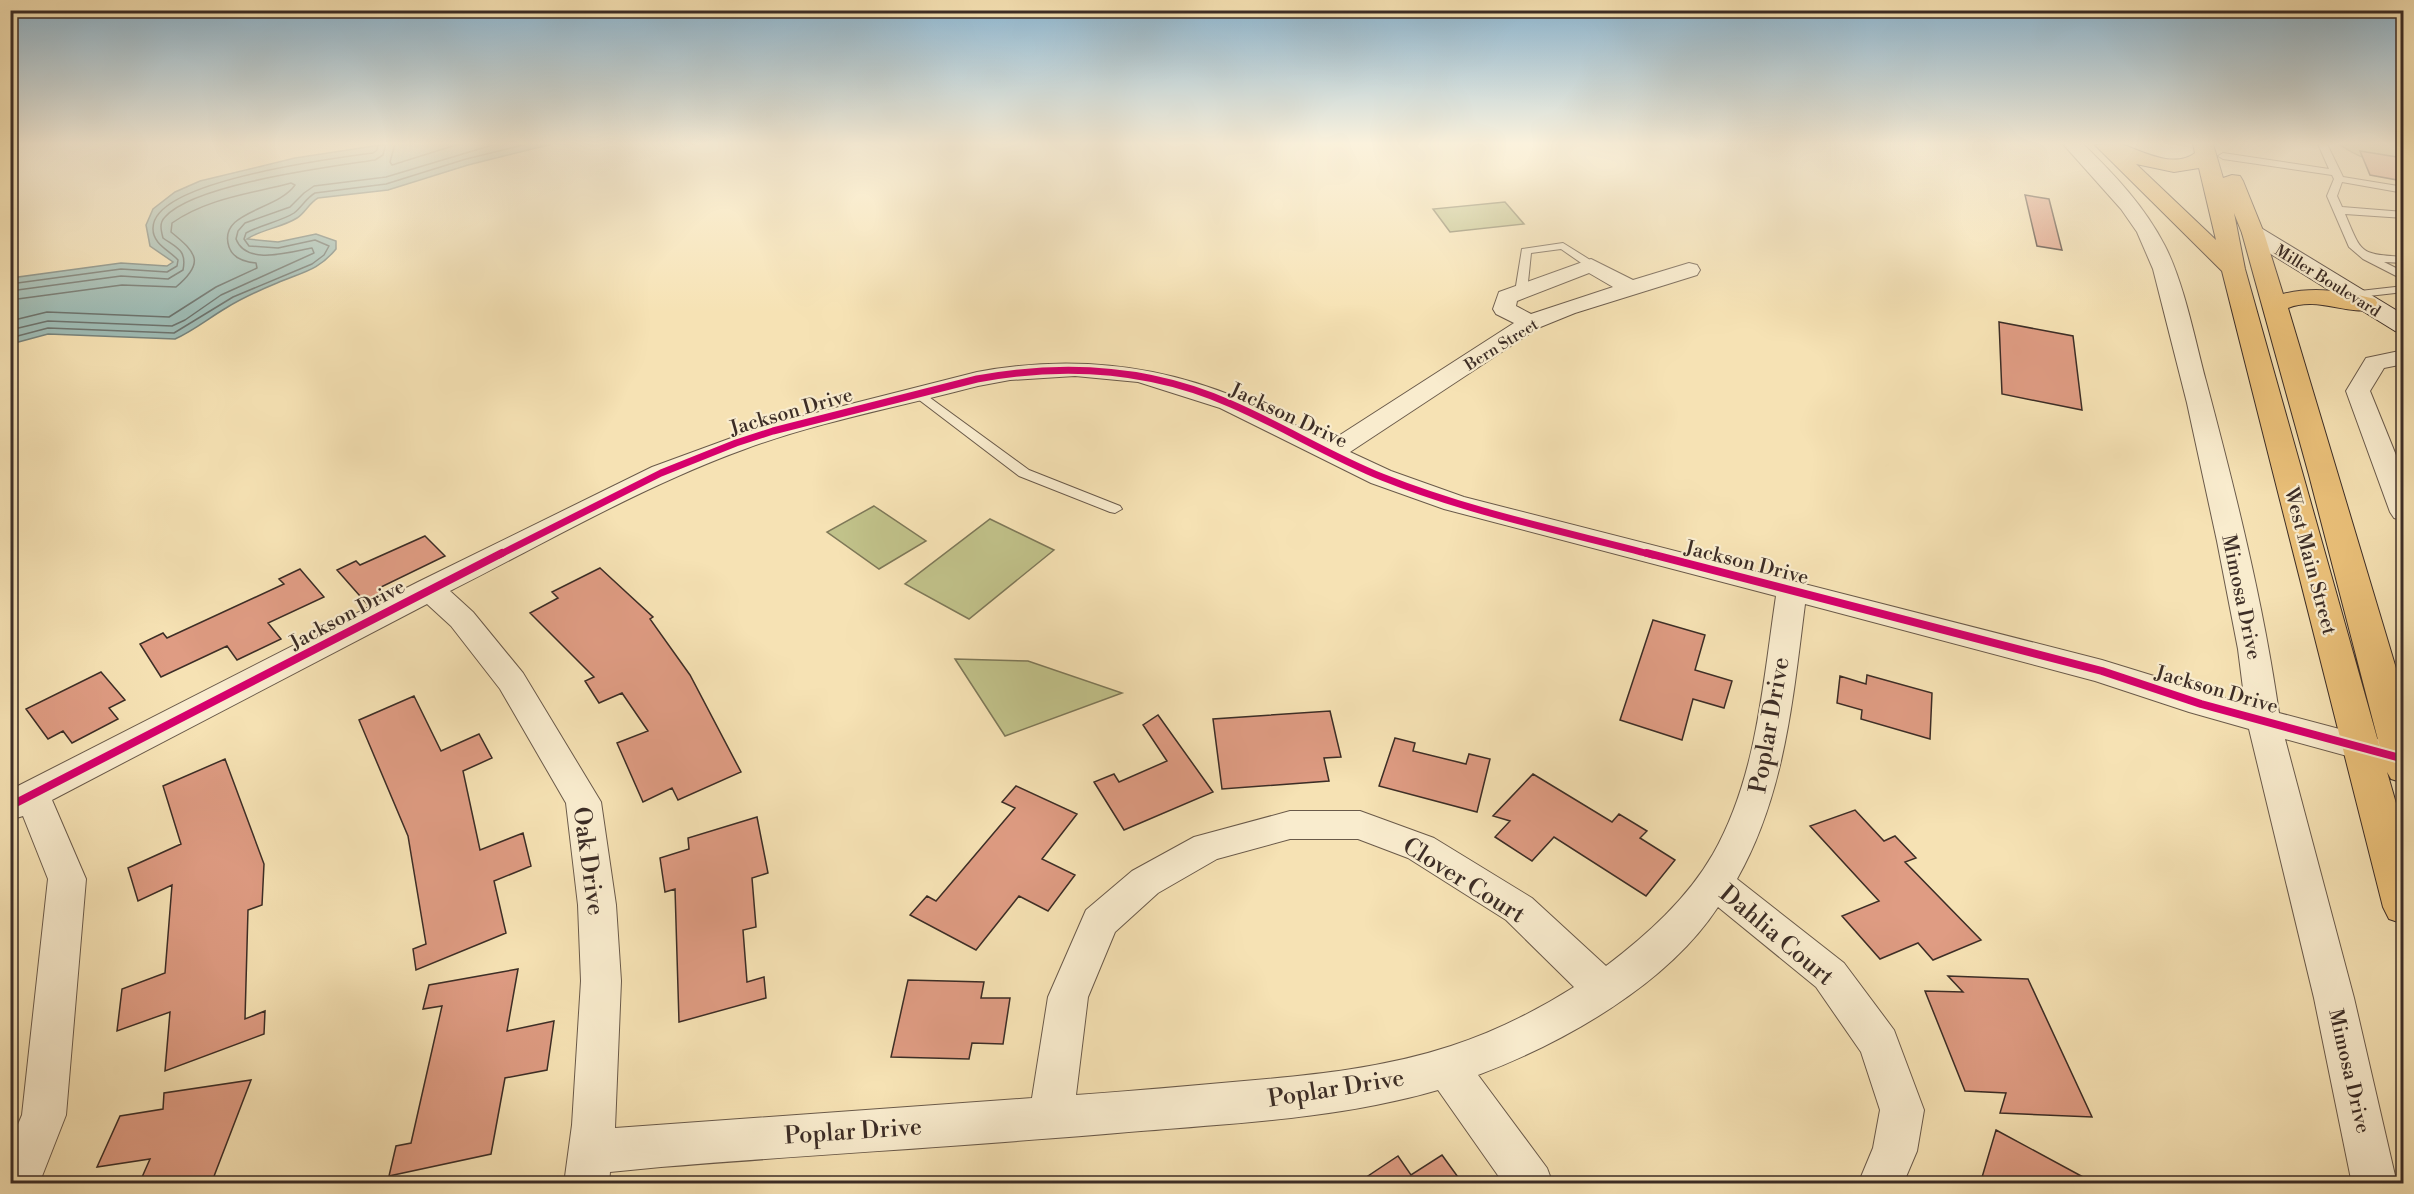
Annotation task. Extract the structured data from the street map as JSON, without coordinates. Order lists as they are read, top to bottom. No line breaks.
{"streets":{"main road":["West Main Street"],"street":["Miller Boulevard","Bern Street","Jackson Drive","Mimosa Drive","Poplar Drive","Oak Drive","Clover Court","Dahlia Court"]},"crossings":[["Miller Boulevard","West Main Street"],["Bern Street","Jackson Drive"],["Jackson Drive","West Main Street"],["Jackson Drive","Mimosa Drive"],["Jackson Drive","Poplar Drive"],["Jackson Drive","Oak Drive"],["Poplar Drive","Oak Drive"],["Poplar Drive","Clover Court"],["Poplar Drive","Dahlia Court"]]}
